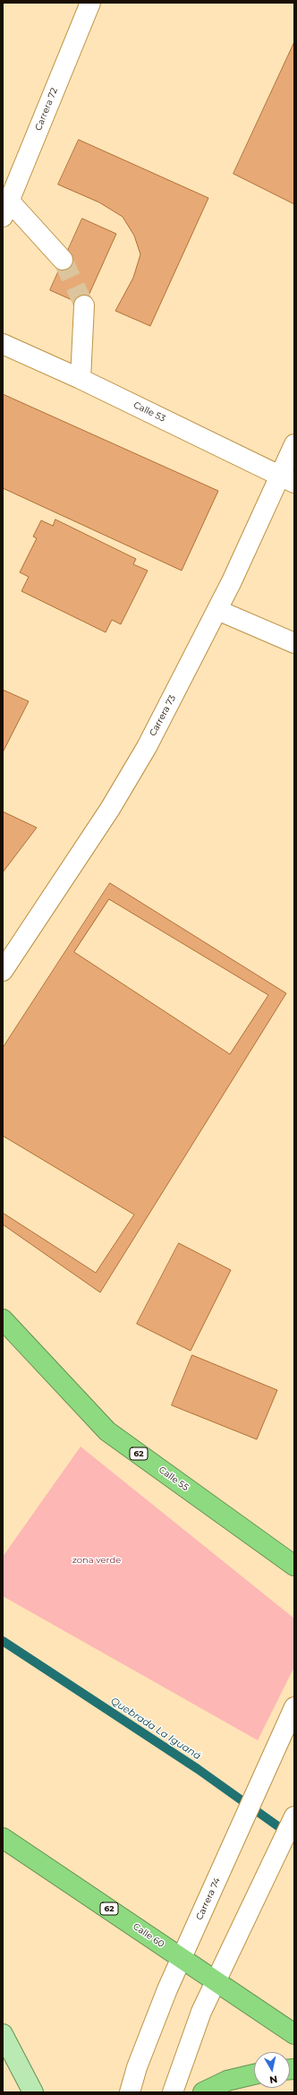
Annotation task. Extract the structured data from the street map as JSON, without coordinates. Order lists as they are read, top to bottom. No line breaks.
{"streets":{"highway":["62","Calle 55","Calle 60"],"street":["Carrera 72","Calle 53","Carrera 73","Carrera 74"]},"crossings":[["Calle 53","Carrera 73"],["Carrera 74","Calle 60"]],"water":["Quebrada La Iguaná"],"parks":["zona verde"],"north":"bottom"}
